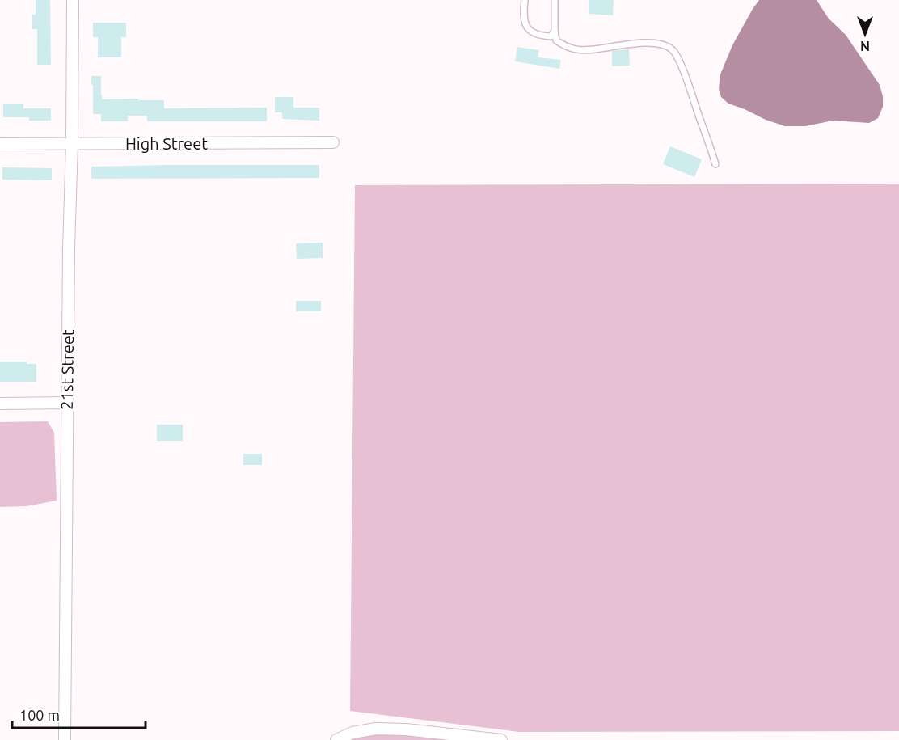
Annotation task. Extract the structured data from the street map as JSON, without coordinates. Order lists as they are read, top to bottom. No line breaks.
{"streets":{"street":["High Street","21st Street"]},"crossings":[["High Street","21st Street"]],"scale_bar":"100 m","north":"bottom"}
